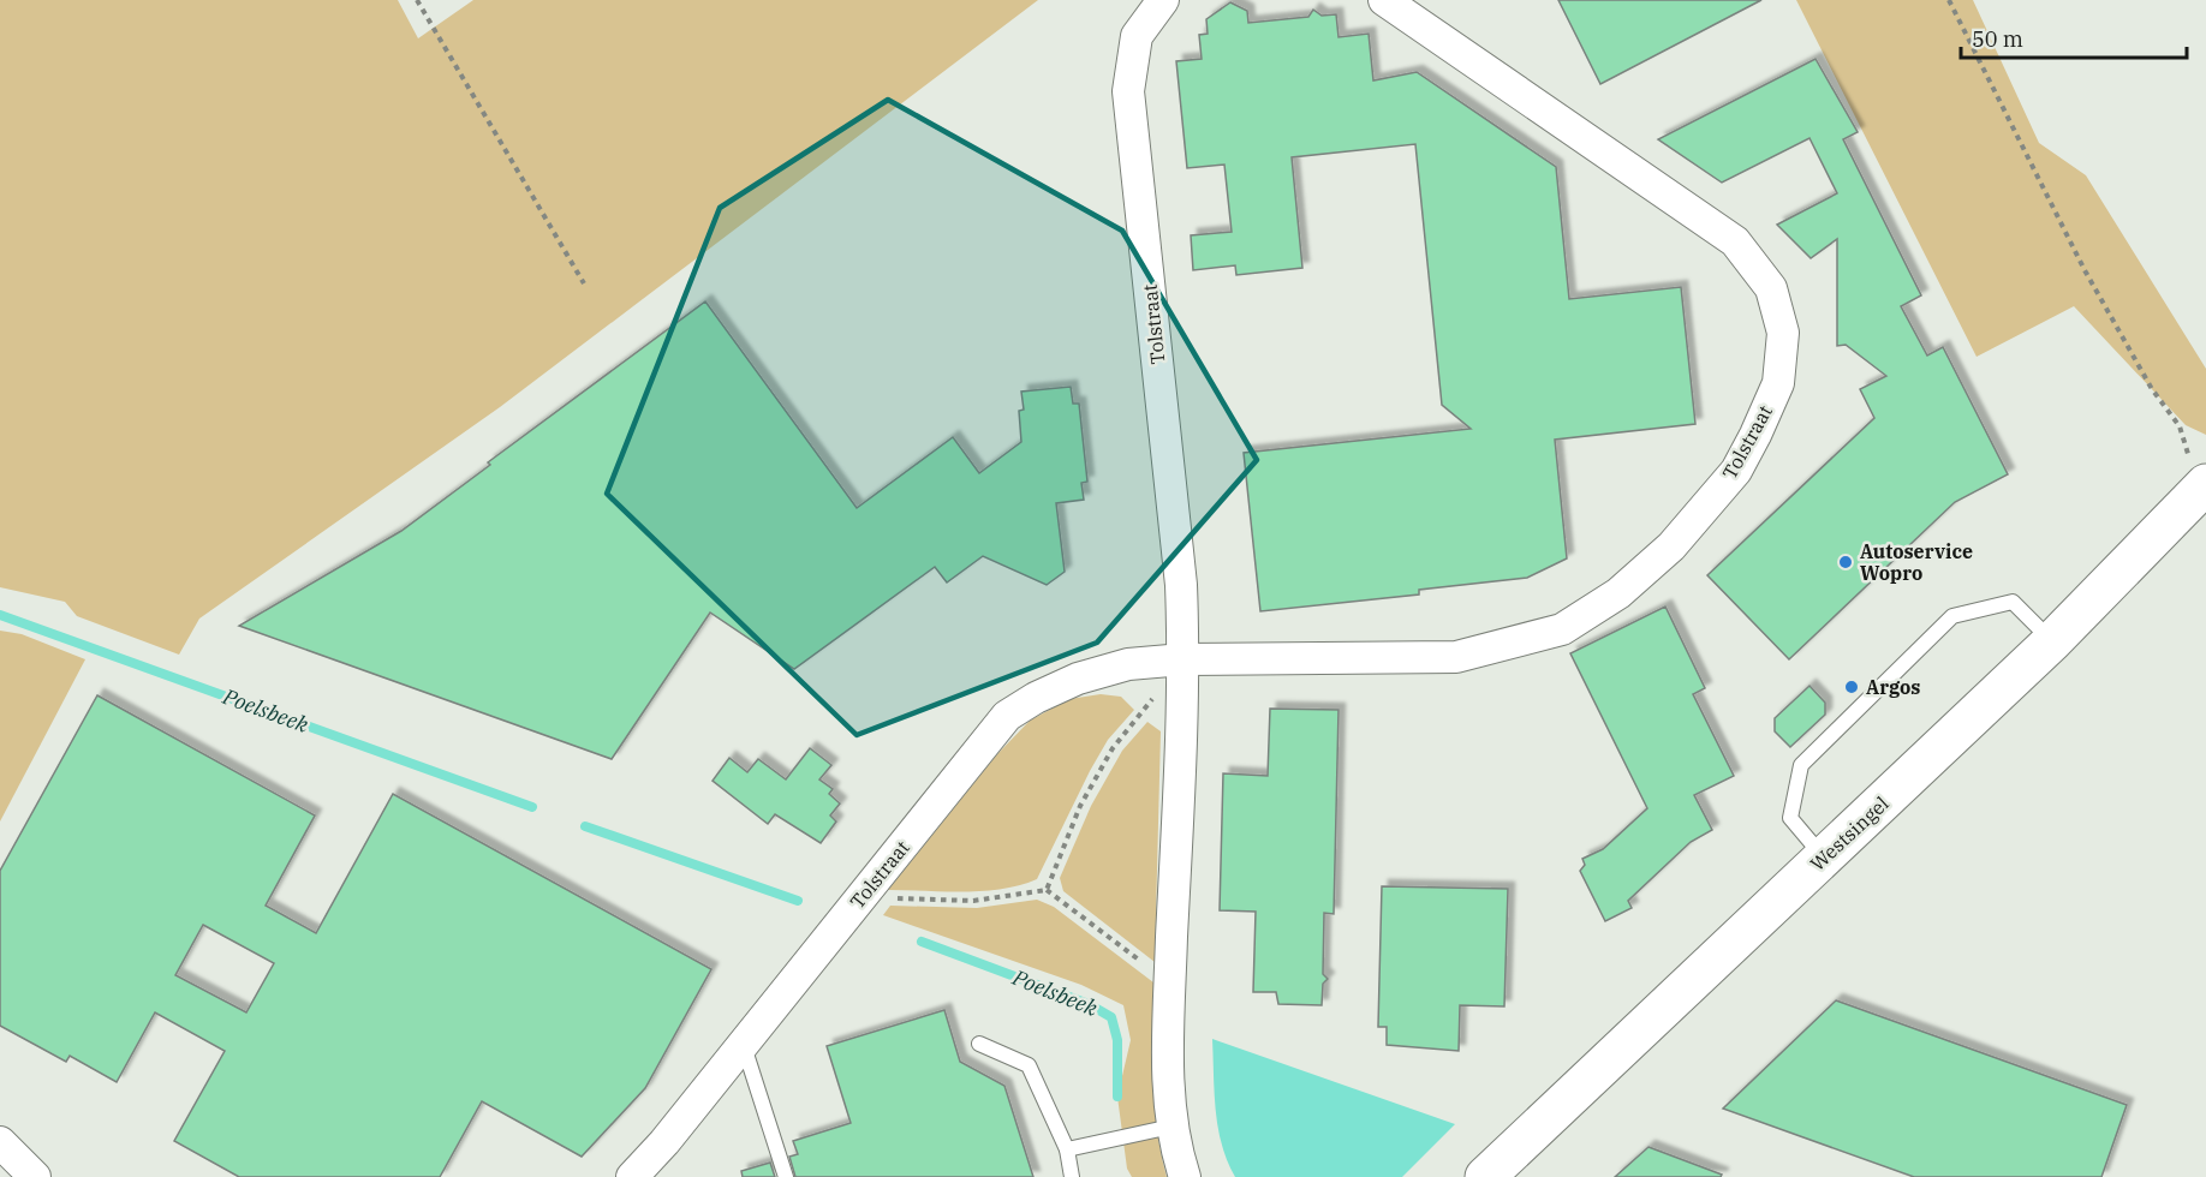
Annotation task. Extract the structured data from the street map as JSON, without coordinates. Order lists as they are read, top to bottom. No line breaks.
{"streets":{"main road":["Westsingel"],"street":["Tolstraat"]},"water":["Poelsbeek"],"places":["Autoservice Wopro","Argos"],"scale_bar":"50 m"}
